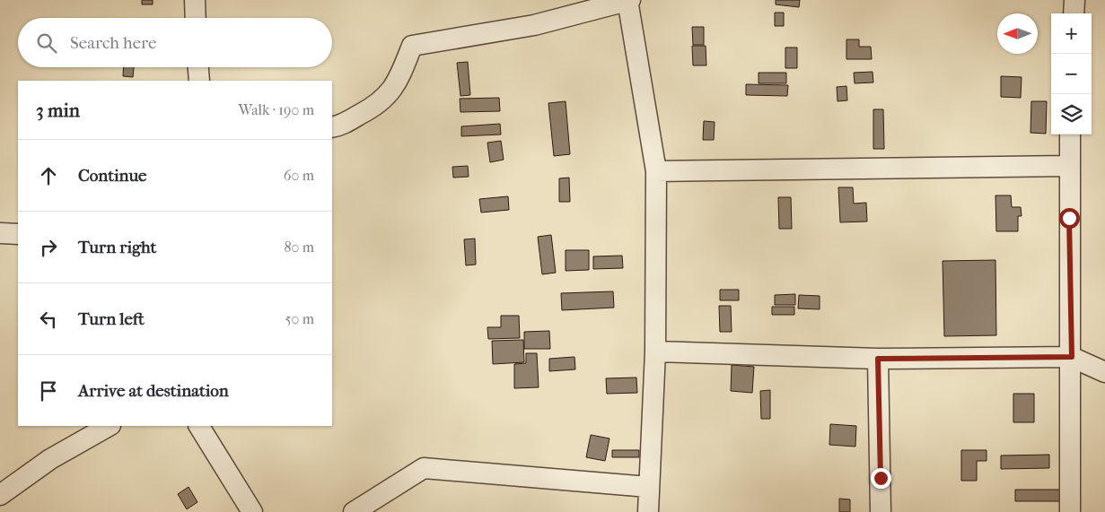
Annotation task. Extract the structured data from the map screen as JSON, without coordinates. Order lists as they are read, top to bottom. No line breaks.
{"north":"left","page":{"map_buttons":["+","−"],"search":"Search here","heading":["3 min","Walk · 190 m"],"list":[["Continue","60 m"],["Turn right","80 m"],["Turn left","50 m"],"Arrive at destination"]}}
